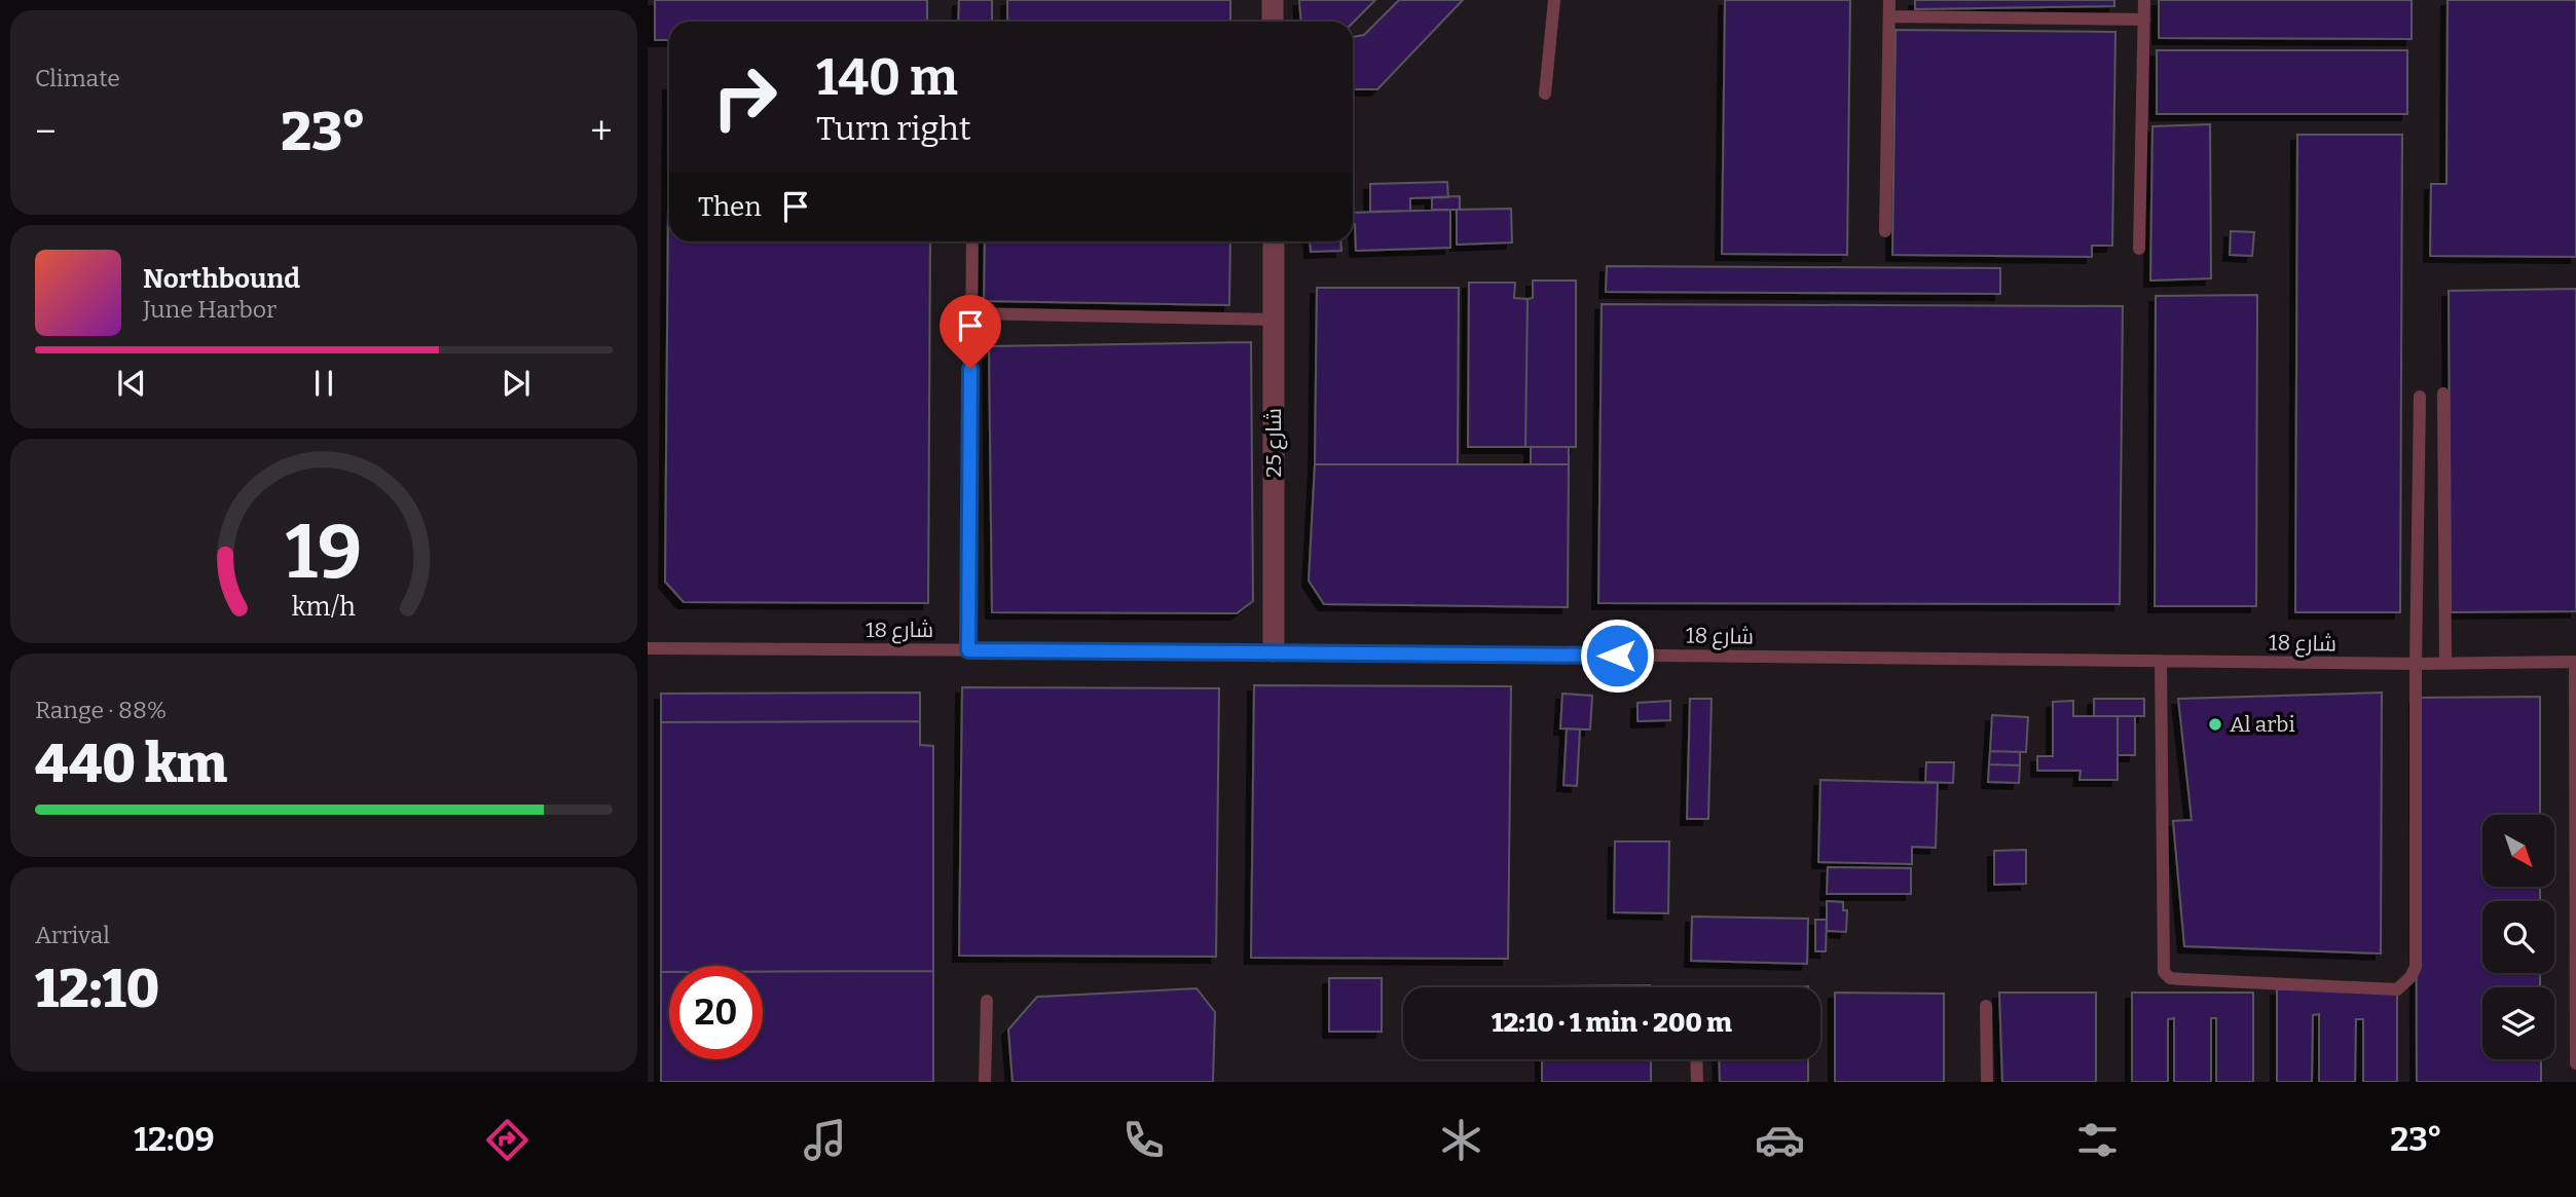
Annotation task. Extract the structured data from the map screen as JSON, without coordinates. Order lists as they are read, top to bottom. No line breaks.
{"streets":{"street":["شارع 25"],"lane":["شارع 18"]},"crossings":[["شارع 25","شارع 18"]],"places":["Al arbi"],"north":"bottom right","page":{"tile":["Climate",["Range · 88%","440 km"],["Arrival","12:10"]],"turn":["140 m","Turn right"],"heat":["−","23°","+"],"then":"Then","song":["Northbound","June Harbor"],"limit":"20","trip":"12:10 · 1 min · 200 m","tabs":["12:09","23°"],"gauge":["19","km/h"]}}
